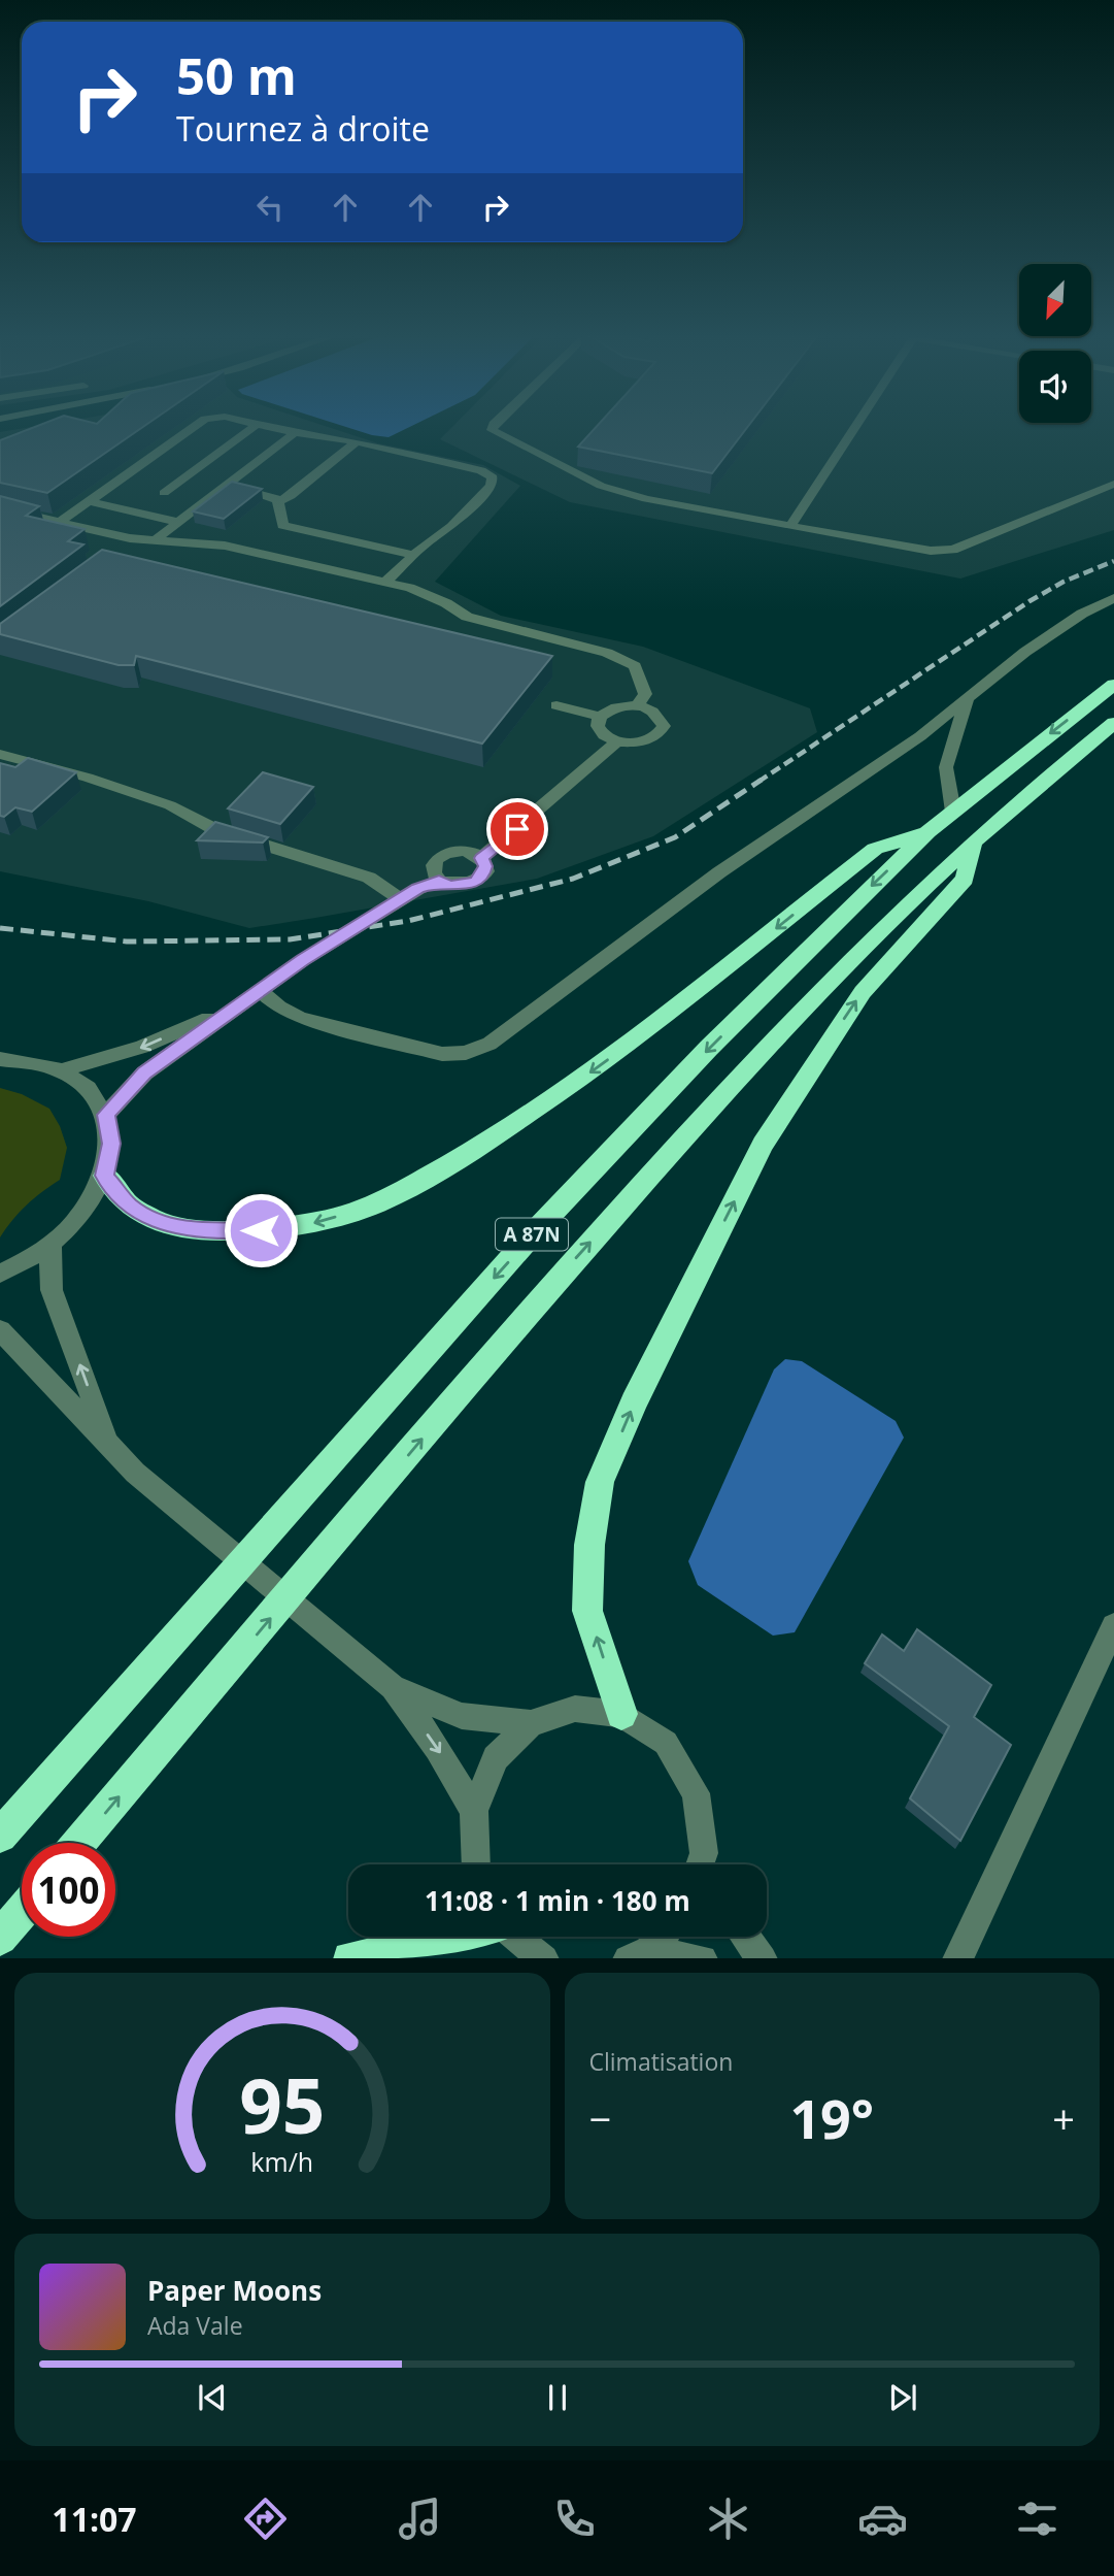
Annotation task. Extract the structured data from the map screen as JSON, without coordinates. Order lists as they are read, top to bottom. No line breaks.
{"streets":{"highway":["A 87N"]},"north":"bottom left","page":{"turn":["50 m","Tournez à droite"],"limit":"100","trip":"11:08 · 1 min · 180 m","tile":"Climatisation","heat":["−","19°","+"],"song":["Paper Moons","Ada Vale"],"tabs":"11:07","gauge":["95","km/h"]}}
